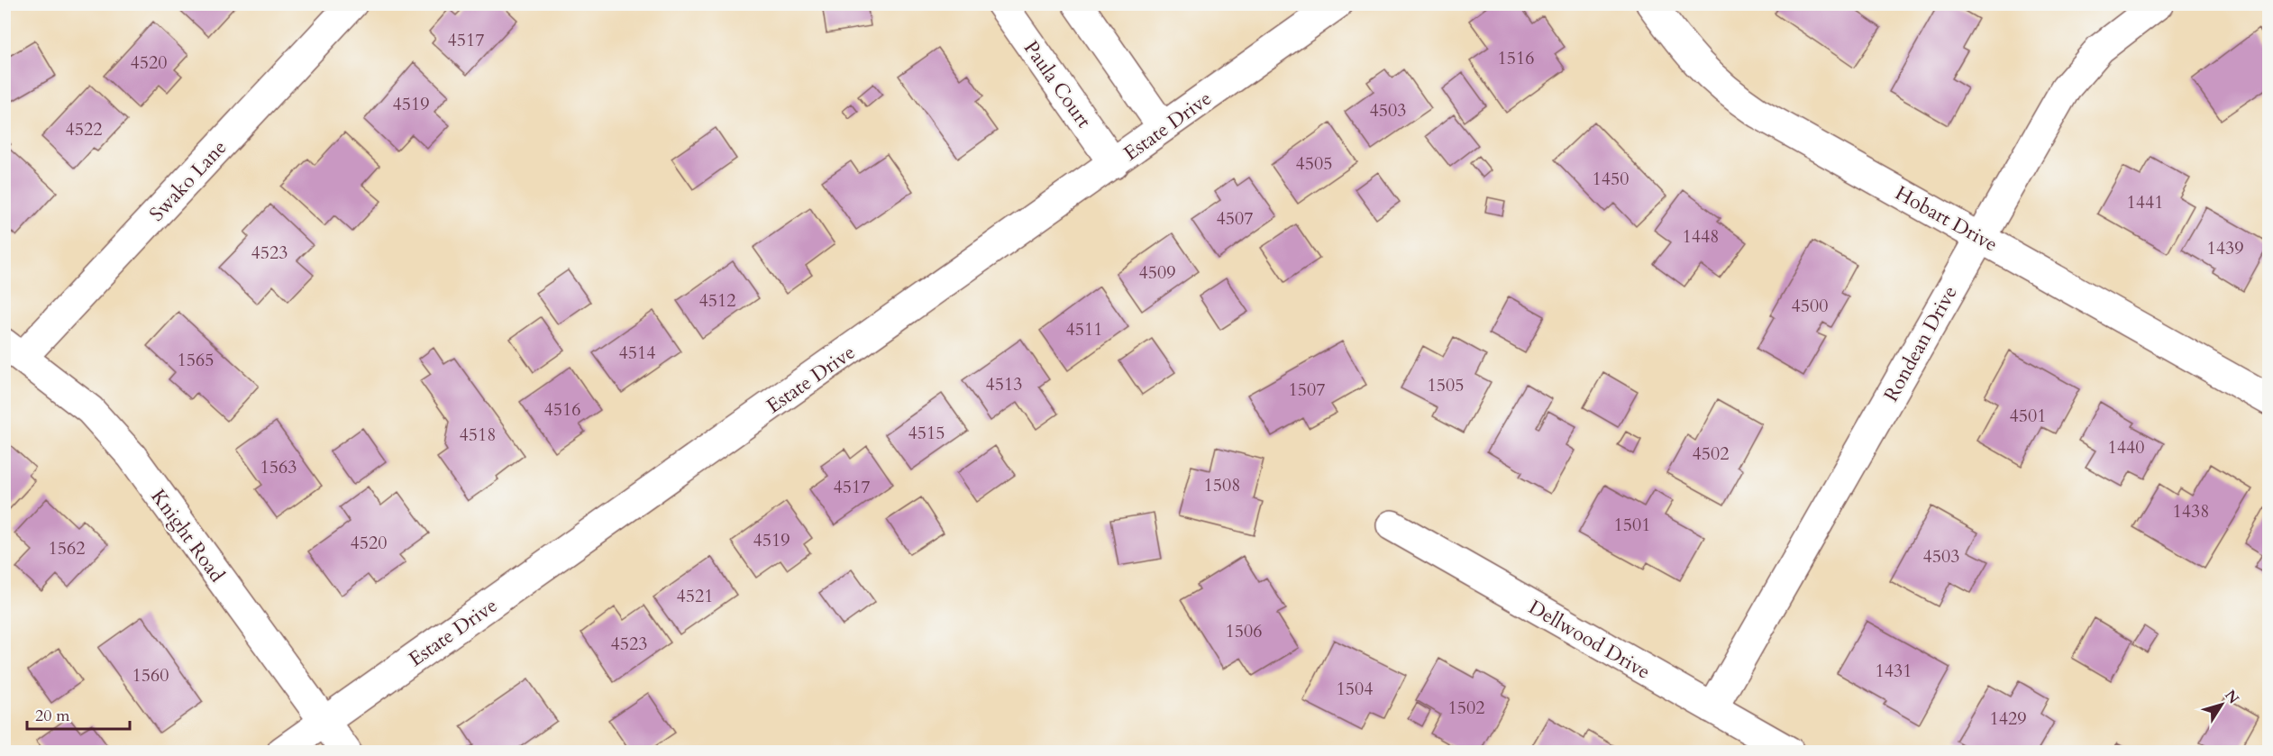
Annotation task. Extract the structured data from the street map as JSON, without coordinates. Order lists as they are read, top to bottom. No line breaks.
{"streets":{"street":["Paula Court","Estate Drive","Swako Lane","Hobart Drive","Rondean Drive","Knight Road","Dellwood Drive"]},"crossings":[["Paula Court","Estate Drive"],["Estate Drive","Knight Road"],["Swako Lane","Knight Road"],["Hobart Drive","Rondean Drive"],["Rondean Drive","Dellwood Drive"]],"house_numbers":["4517","1516","4520","4519","4503","4522","4505","1450","1441","4507","1448","1439","4523","4509","4512","4500","4511","4514","1565","4513","1505","1507","4516","4501","4515","4518","1440","4502","1563","1508","4517","1438","1501","4519","4520","1562","4503","4521","1506","4523","1431","1560","1504","1502","1429"],"scale_bar":"20 m","north":"top right"}
